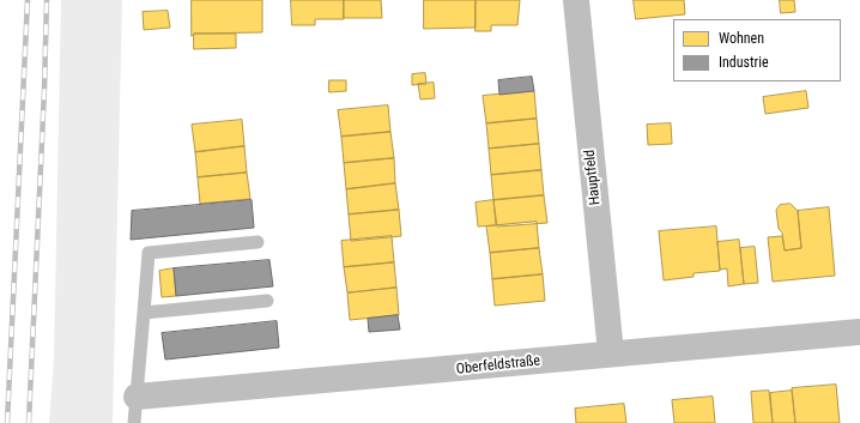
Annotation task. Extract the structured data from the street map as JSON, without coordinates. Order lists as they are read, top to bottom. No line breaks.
{"streets":{"street":["Hauptfeld","Oberfeldstraße"]},"crossings":[["Hauptfeld","Oberfeldstraße"]],"legend":["Wohnen","Industrie"]}
